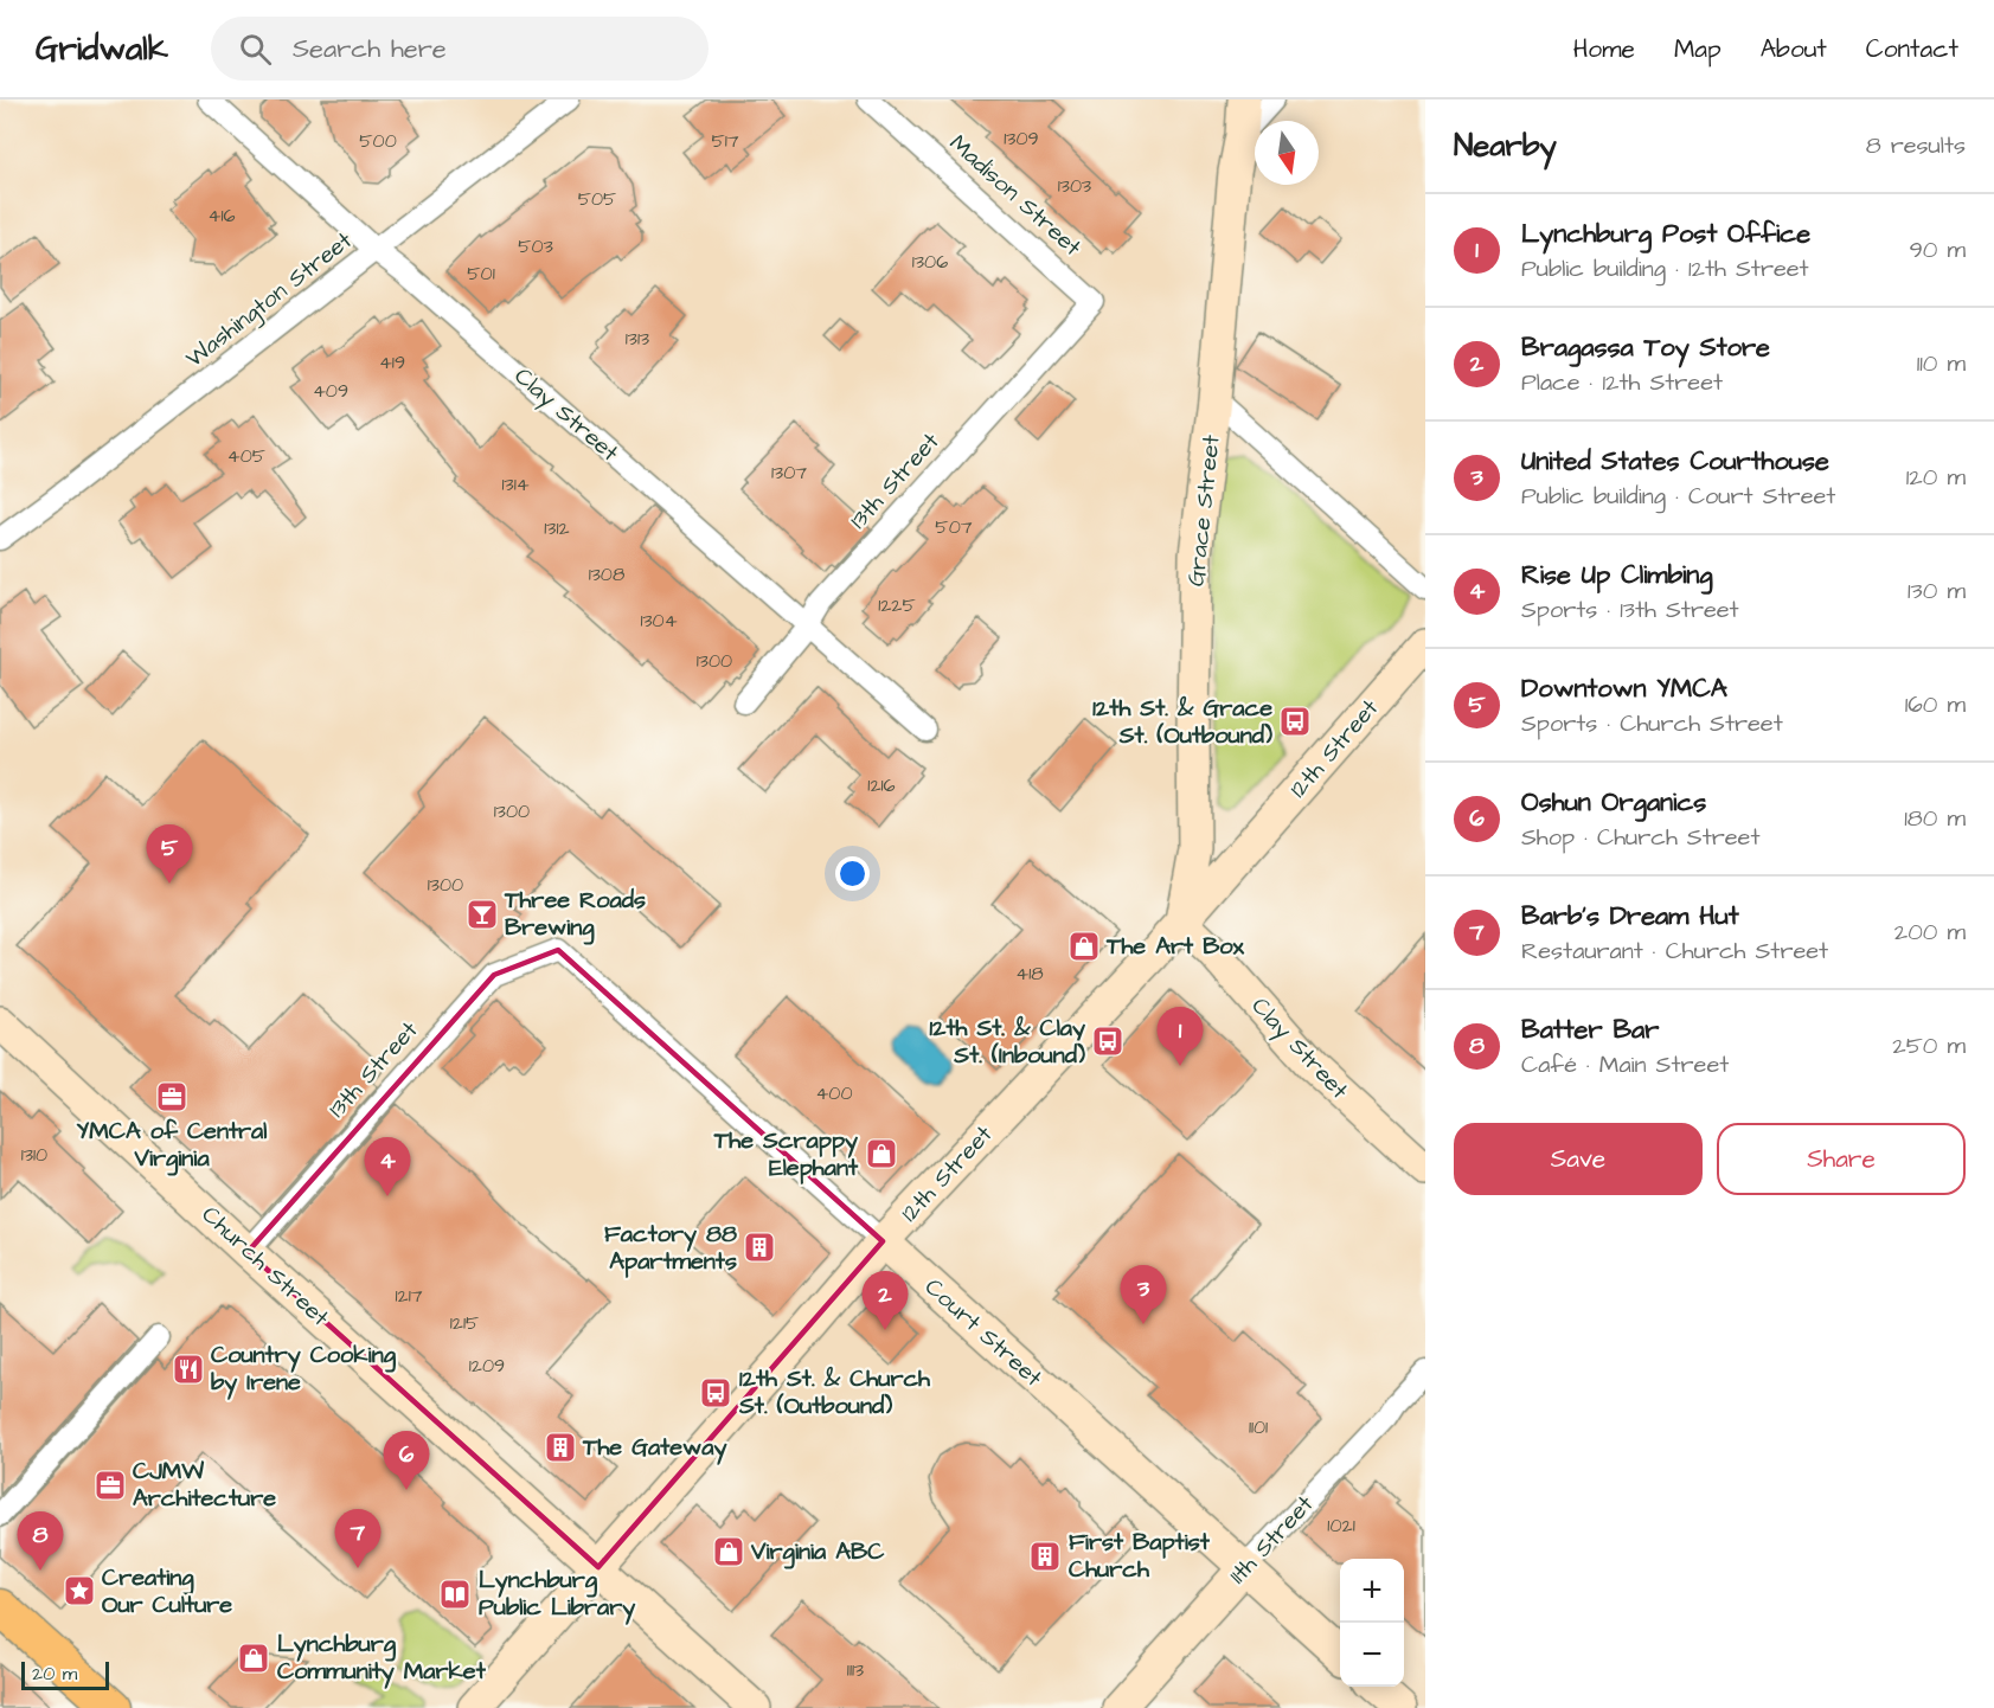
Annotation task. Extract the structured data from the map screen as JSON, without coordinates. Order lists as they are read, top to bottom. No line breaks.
{"streets":{"main road":["Clay Street","Grace Street","12th Street","Church Street","Court Street","11th Street"],"street":["Madison Street","Washington Street","13th Street"]},"crossings":[["Madison Street","13th Street"],["Washington Street","Clay Street"],["Clay Street","13th Street"],["Clay Street","Grace Street"],["Clay Street","12th Street"],["13th Street","Church Street"],["13th Street","Court Street"],["Grace Street","12th Street"],["12th Street","Church Street"],["12th Street","Court Street"],["Court Street","11th Street"]],"places":{"bus stop":["12th St. & Grace St. (Outbound)","12th St. & Clay St. (Inbound)","12th St. & Church St. (Outbound)"],"bar":["Three Roads Brewing"],"shop":["The Art Box","The Scrappy Elephant","Virginia ABC","Lynchburg Community Market"],"office":["YMCA of Central Virginia","CJMW Architecture"],"building":["Factory 88 Apartments","The Gateway","First Baptist Church"],"restaurant":["Country Cooking by Irene"],"place":["Creating Our Culture"],"library":["Lynchburg Public Library"]},"house_numbers":["1309","500","517","1303","505","416","503","1306","501","1313","419","409","405","1307","1314","507","1312","1308","1225","1304","1300","1216","1300","1300","418","400","1310","1217","1215","1209","1101","1021","1113"],"scale_bar":"20 m","north":"bottom","page":{"header":"Gridwalk","search":"Search here","nav":["Home","Map","About","Contact"],"heading":["Nearby","8 results"],"list":[{"mark":"1","name":"Lynchburg Post Office","note":"Public building · 12th Street","value":"90 m"},{"mark":"2","name":"Bragassa Toy Store","note":"Place · 12th Street","value":"110 m"},{"mark":"3","name":"United States Courthouse","note":"Public building · Court Street","value":"120 m"},{"mark":"4","name":"Rise Up Climbing","note":"Sports · 13th Street","value":"130 m"},{"mark":"5","name":"Downtown YMCA","note":"Sports · Church Street","value":"160 m"},{"mark":"6","name":"Oshun Organics","note":"Shop · Church Street","value":"180 m"},{"mark":"7","name":"Barb's Dream Hut","note":"Restaurant · Church Street","value":"200 m"},{"mark":"8","name":"Batter Bar","note":"Café · Main Street","value":"250 m"}],"pins":["5","1","4","3","2","6","7","8"],"buttons":["Save","Share"],"map_buttons":["+","−"],"scale":"20 m"}}
